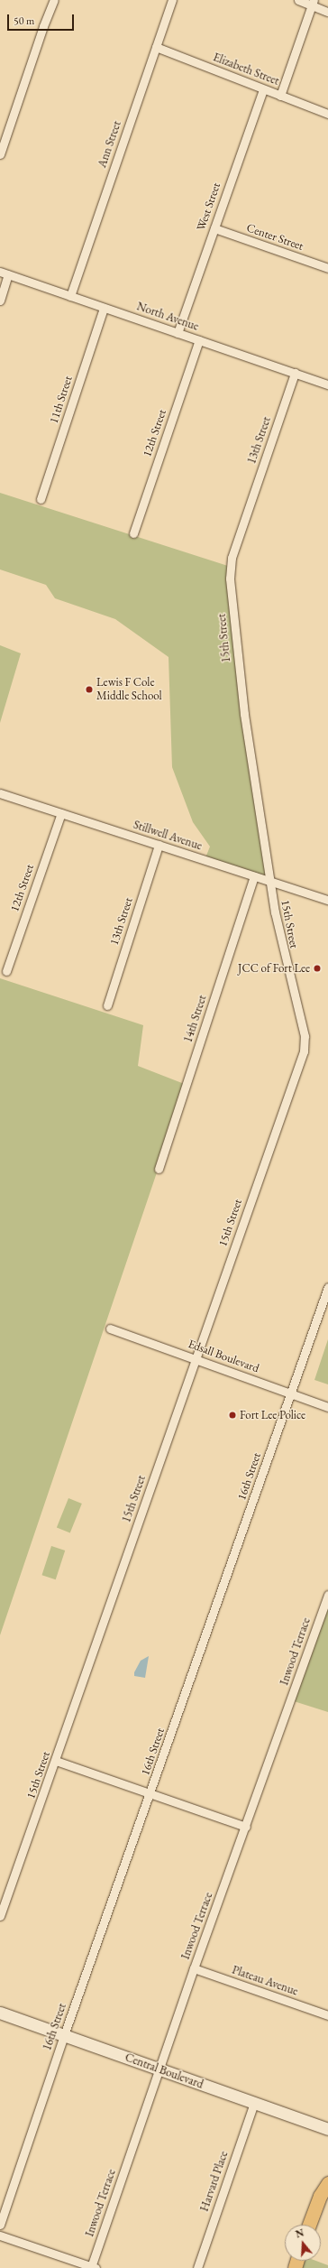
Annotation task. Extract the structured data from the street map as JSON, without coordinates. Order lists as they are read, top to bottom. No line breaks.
{"streets":{"main road":["Central Boulevard"],"street":["Elizabeth Street","Ann Street","West Street","Center Street","North Avenue","11th Street","12th Street","13th Street","15th Street","Stillwell Avenue","14th Street","Edsall Boulevard","16th Street","Inwood Terrace","Plateau Avenue","Harvard Place"]},"crossings":[["Elizabeth Street","Ann Street"],["Elizabeth Street","West Street"],["Ann Street","North Avenue"],["West Street","Center Street"],["West Street","North Avenue"],["North Avenue","11th Street"],["North Avenue","12th Street"],["North Avenue","13th Street"],["12th Street","Stillwell Avenue"],["13th Street","15th Street"],["13th Street","Stillwell Avenue"],["15th Street","Stillwell Avenue"],["15th Street","Edsall Boulevard"],["Stillwell Avenue","14th Street"],["Edsall Boulevard","16th Street"],["16th Street","Central Boulevard"],["Inwood Terrace","Plateau Avenue"],["Inwood Terrace","Central Boulevard"],["Central Boulevard","Harvard Place"]],"places":["Lewis F Cole Middle School","JCC of Fort Lee","Fort Lee Police"],"scale_bar":"50 m","north":"top"}
